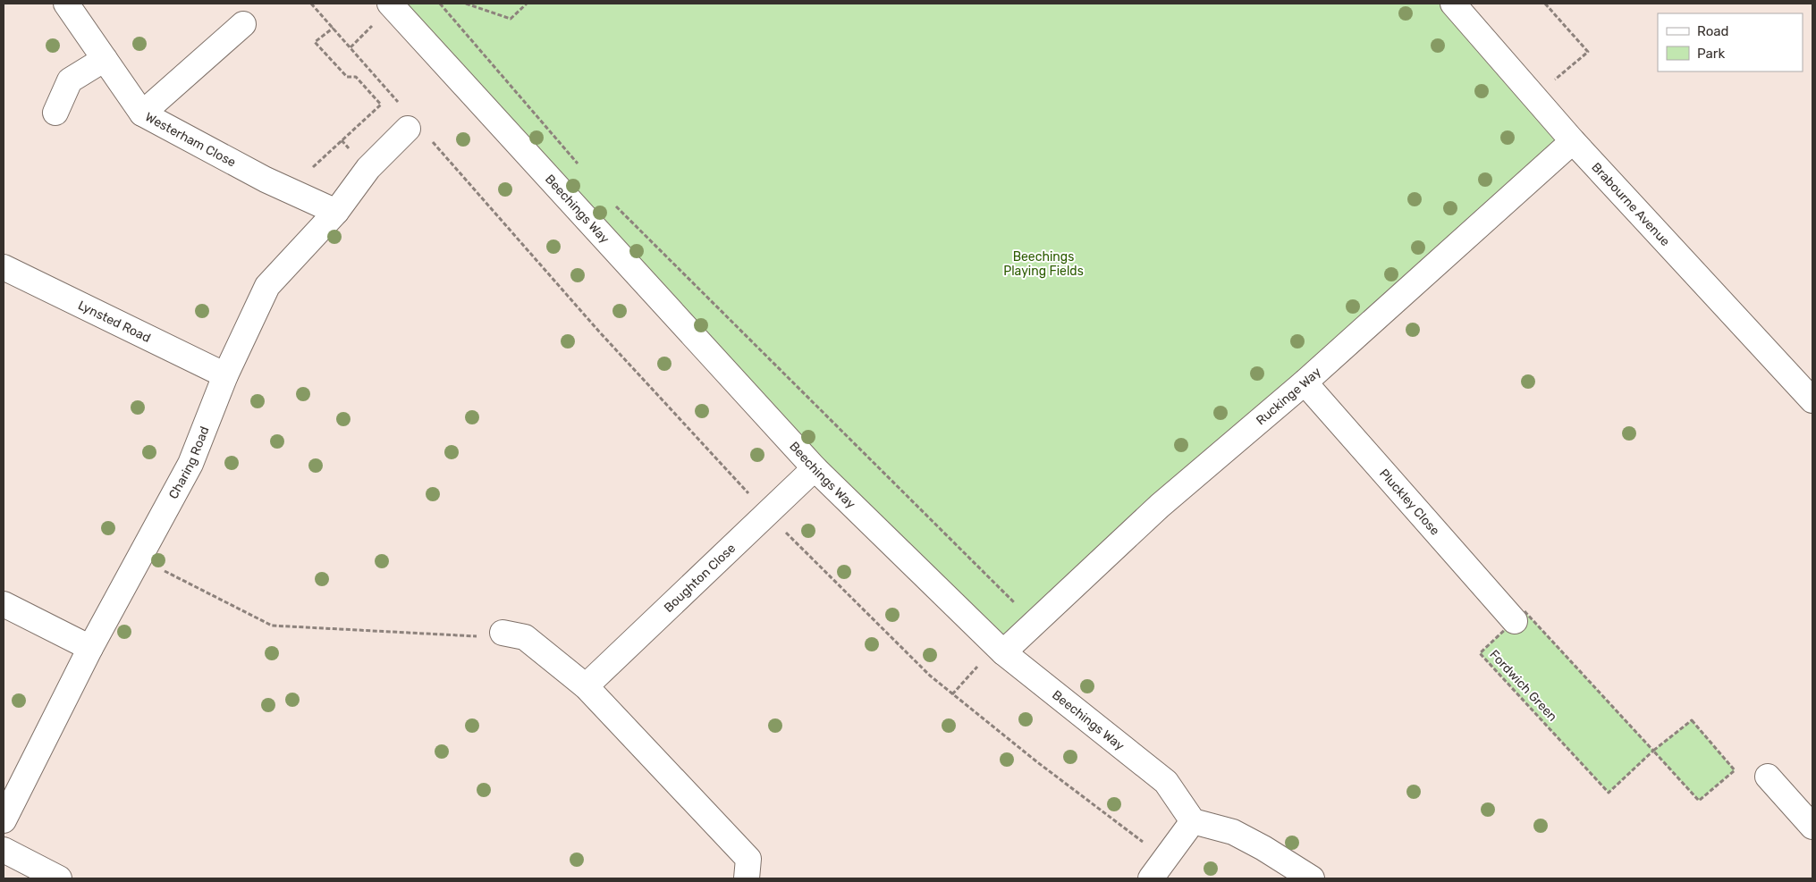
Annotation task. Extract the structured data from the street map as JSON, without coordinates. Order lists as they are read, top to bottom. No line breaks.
{"streets":{"street":["Westerham Close","Brabourne Avenue","Beechings Way","Lynsted Road","Ruckinge Way","Charing Road","Pluckley Close","Boughton Close"],"path":["Fordwich Green"]},"crossings":[["Westerham Close","Charing Road"],["Brabourne Avenue","Ruckinge Way"],["Beechings Way","Ruckinge Way"],["Beechings Way","Boughton Close"],["Lynsted Road","Charing Road"],["Ruckinge Way","Pluckley Close"],["Pluckley Close","Fordwich Green"]],"parks":["Beechings Playing Fields"],"legend":["Road","Park"]}
